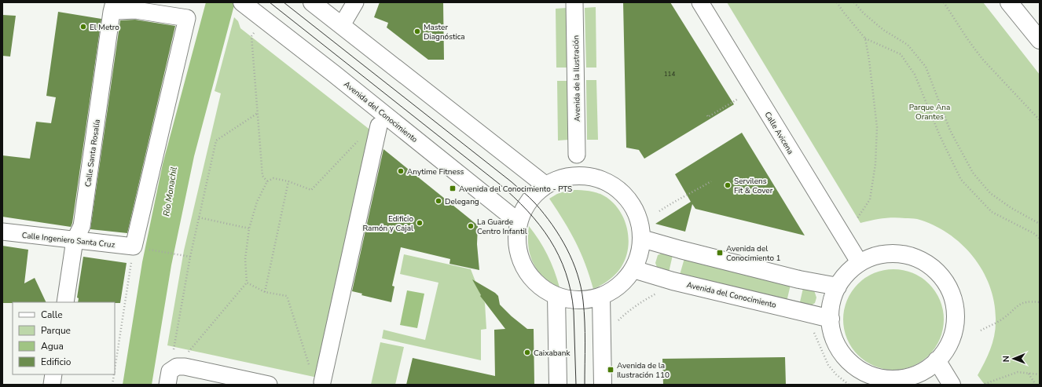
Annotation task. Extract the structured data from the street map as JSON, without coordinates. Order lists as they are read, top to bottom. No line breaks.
{"streets":{"main road":["Avenida del Conocimiento"],"street":["Avenida de la Ilustración","Calle Avicena","Calle Santa Rosalía","Calle Ingeniero Santa Cruz"]},"crossings":[["Calle Santa Rosalía","Calle Ingeniero Santa Cruz"]],"water":["Río Monachil"],"parks":["Parque Ana Orantes"],"places":{"other":["El Metro","Master Diagnóstica","Anytime Fitness","Servilens Fit & Cover","Delegang","Edificio Ramón y Cajal","La Guarde Centro Infantil","Caixabank"],"transit":["Avenida del Conocimiento - PTS","Avenida del Conocimiento 1","Avenida de la Ilustración 110"]},"house_numbers":["114"],"legend":["Calle","Parque","Agua","Edificio"],"north":"left"}
